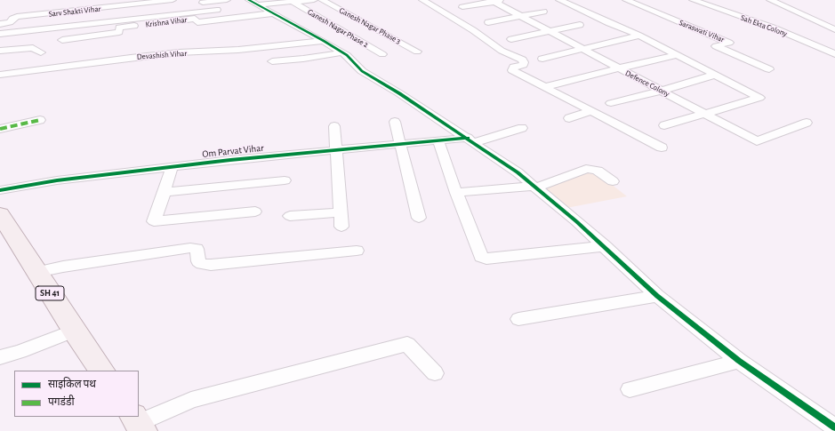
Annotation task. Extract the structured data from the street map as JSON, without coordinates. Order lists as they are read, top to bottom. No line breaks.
{"streets":{"main road":["SH 41"],"street":["Sarv Shakti Vihar","Krishna Vihar","Ganesh Nagar Phase 3","Sah Ekta Colony","Ganesh Nagar Phase 2","Saraswati Vihar","Devashish Vihar","Defence Colony","Om Parvat Vihar"]},"legend":["साइकिल पथ","पगडंडी"]}
